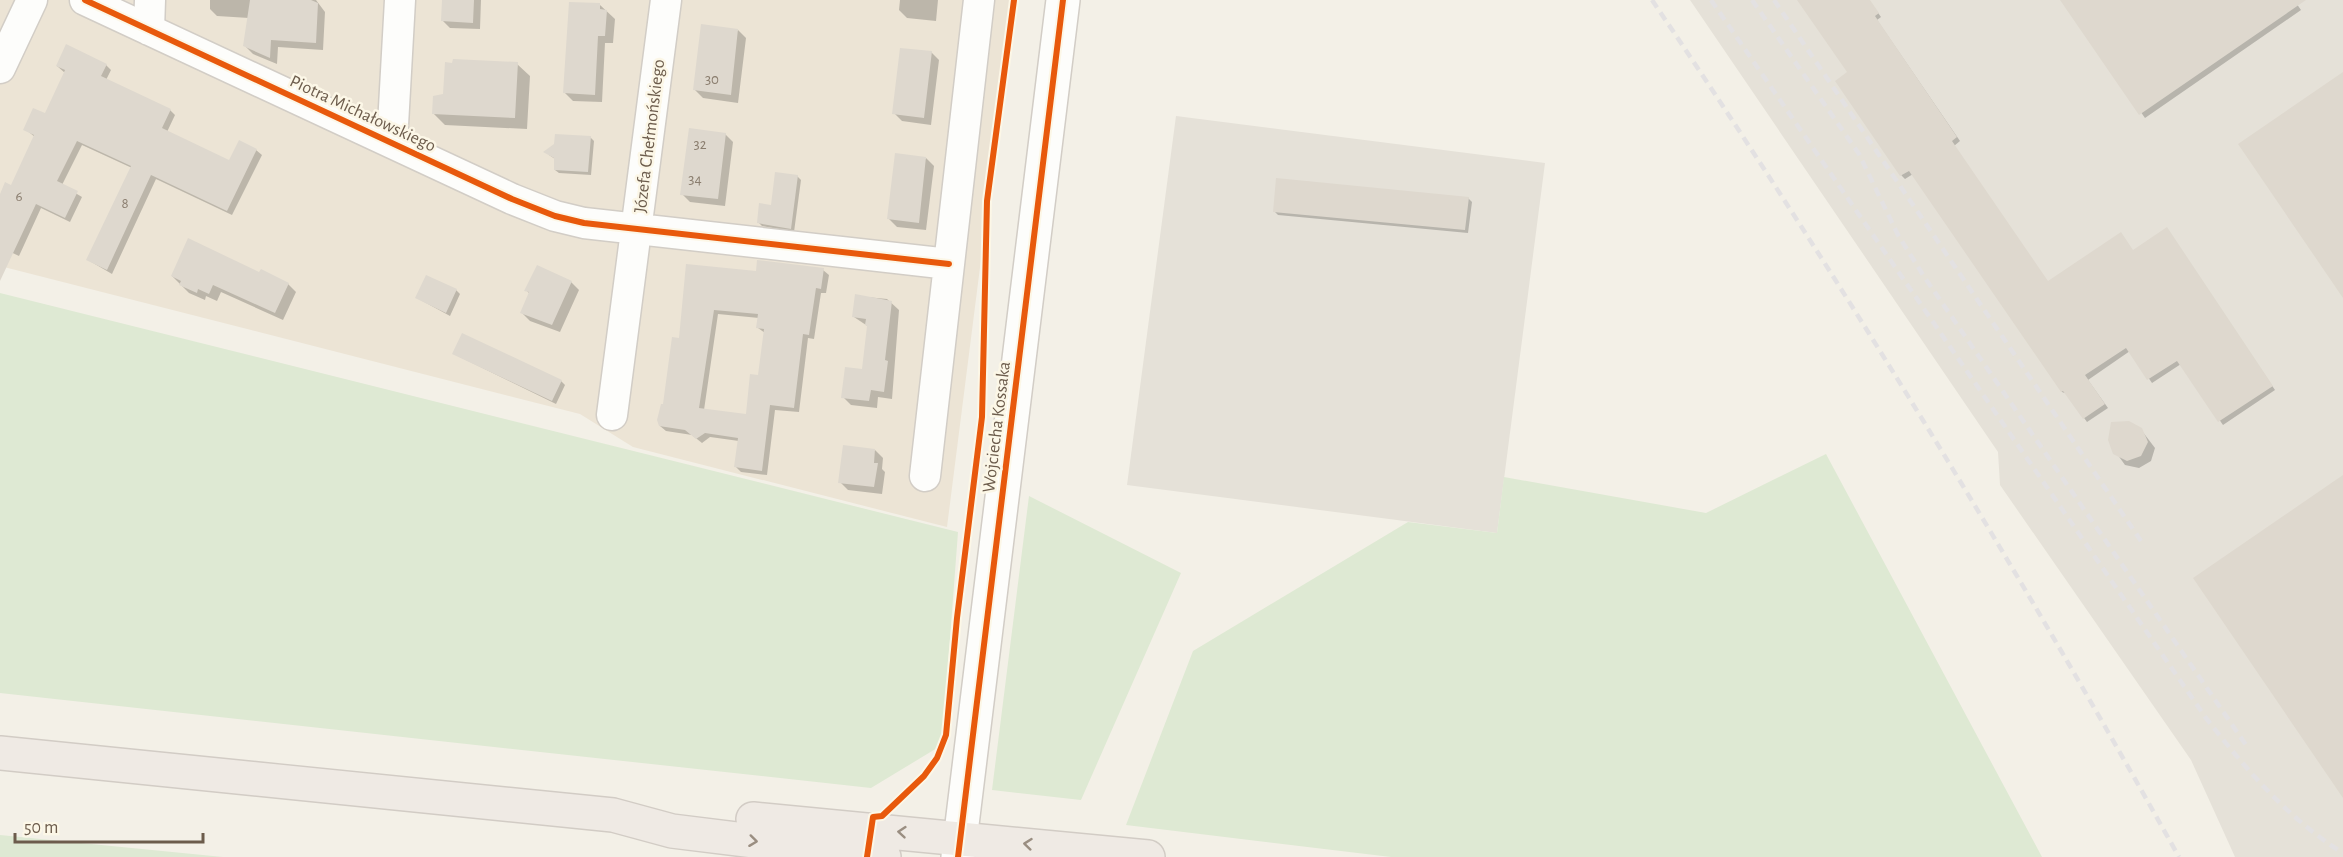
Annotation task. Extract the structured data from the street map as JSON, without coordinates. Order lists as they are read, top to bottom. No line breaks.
{"streets":{"street":["Piotra Michałowskiego","Józefa Chełmońskiego","Wojciecha Kossaka"]},"crossings":[["Piotra Michałowskiego","Józefa Chełmońskiego"]],"house_numbers":["30","32","34","6","8"],"scale_bar":"50 m"}
